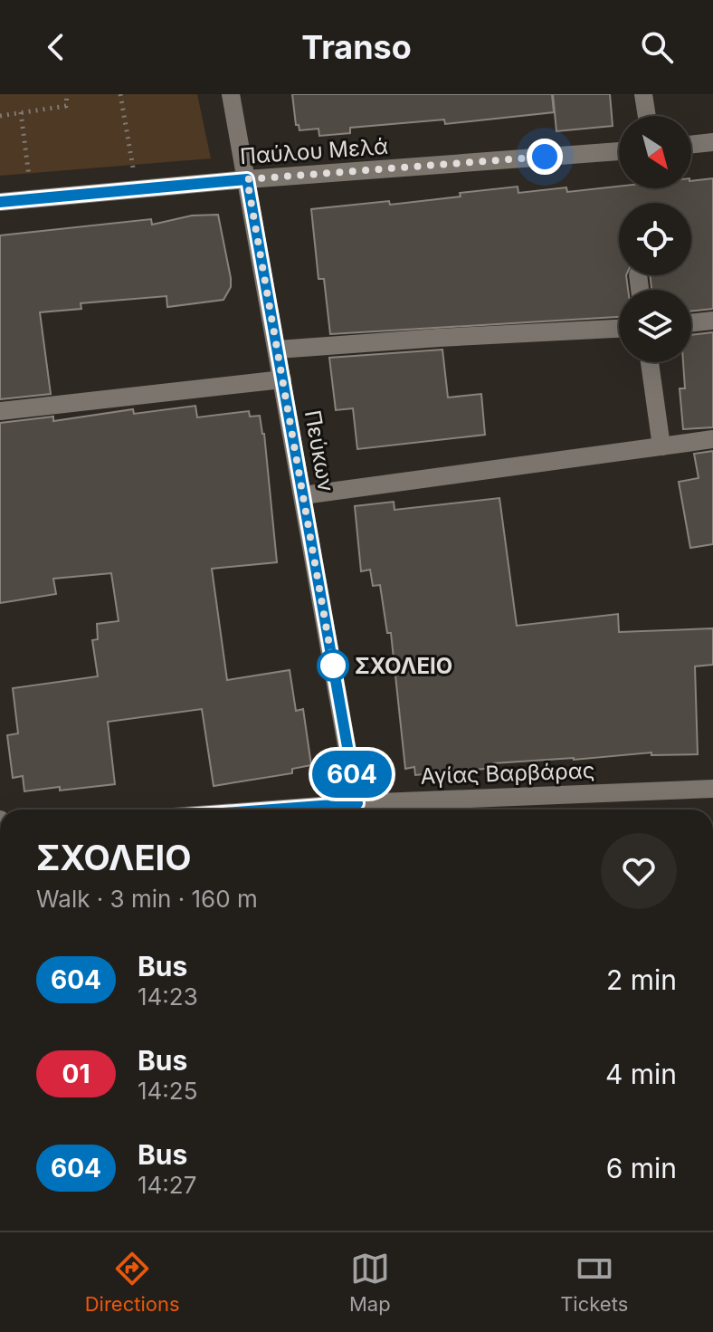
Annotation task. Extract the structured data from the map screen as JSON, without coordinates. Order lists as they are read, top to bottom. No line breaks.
{"streets":{"street":["Παύλου Μελά","Πεύκων","Αγίας Βαρβάρας"]},"crossings":[["Παύλου Μελά","Πεύκων"],["Πεύκων","Αγίας Βαρβάρας"]],"places":["ΣΧΟΛΕΙΟ"],"lines":["bus line 604"],"north":"bottom right","page":{"header":"Transo","on_map":"604","heading":["ΣΧΟΛΕΙΟ","Walk · 3 min · 160 m"],"list":[{"mark":"604","name":"Bus","note":"14:23","value":"2 min"},{"mark":"01","name":"Bus","note":"14:25","value":"4 min"},{"mark":"604","name":"Bus","note":"14:27","value":"6 min"}],"tabs":["Directions","Map","Tickets"]}}
